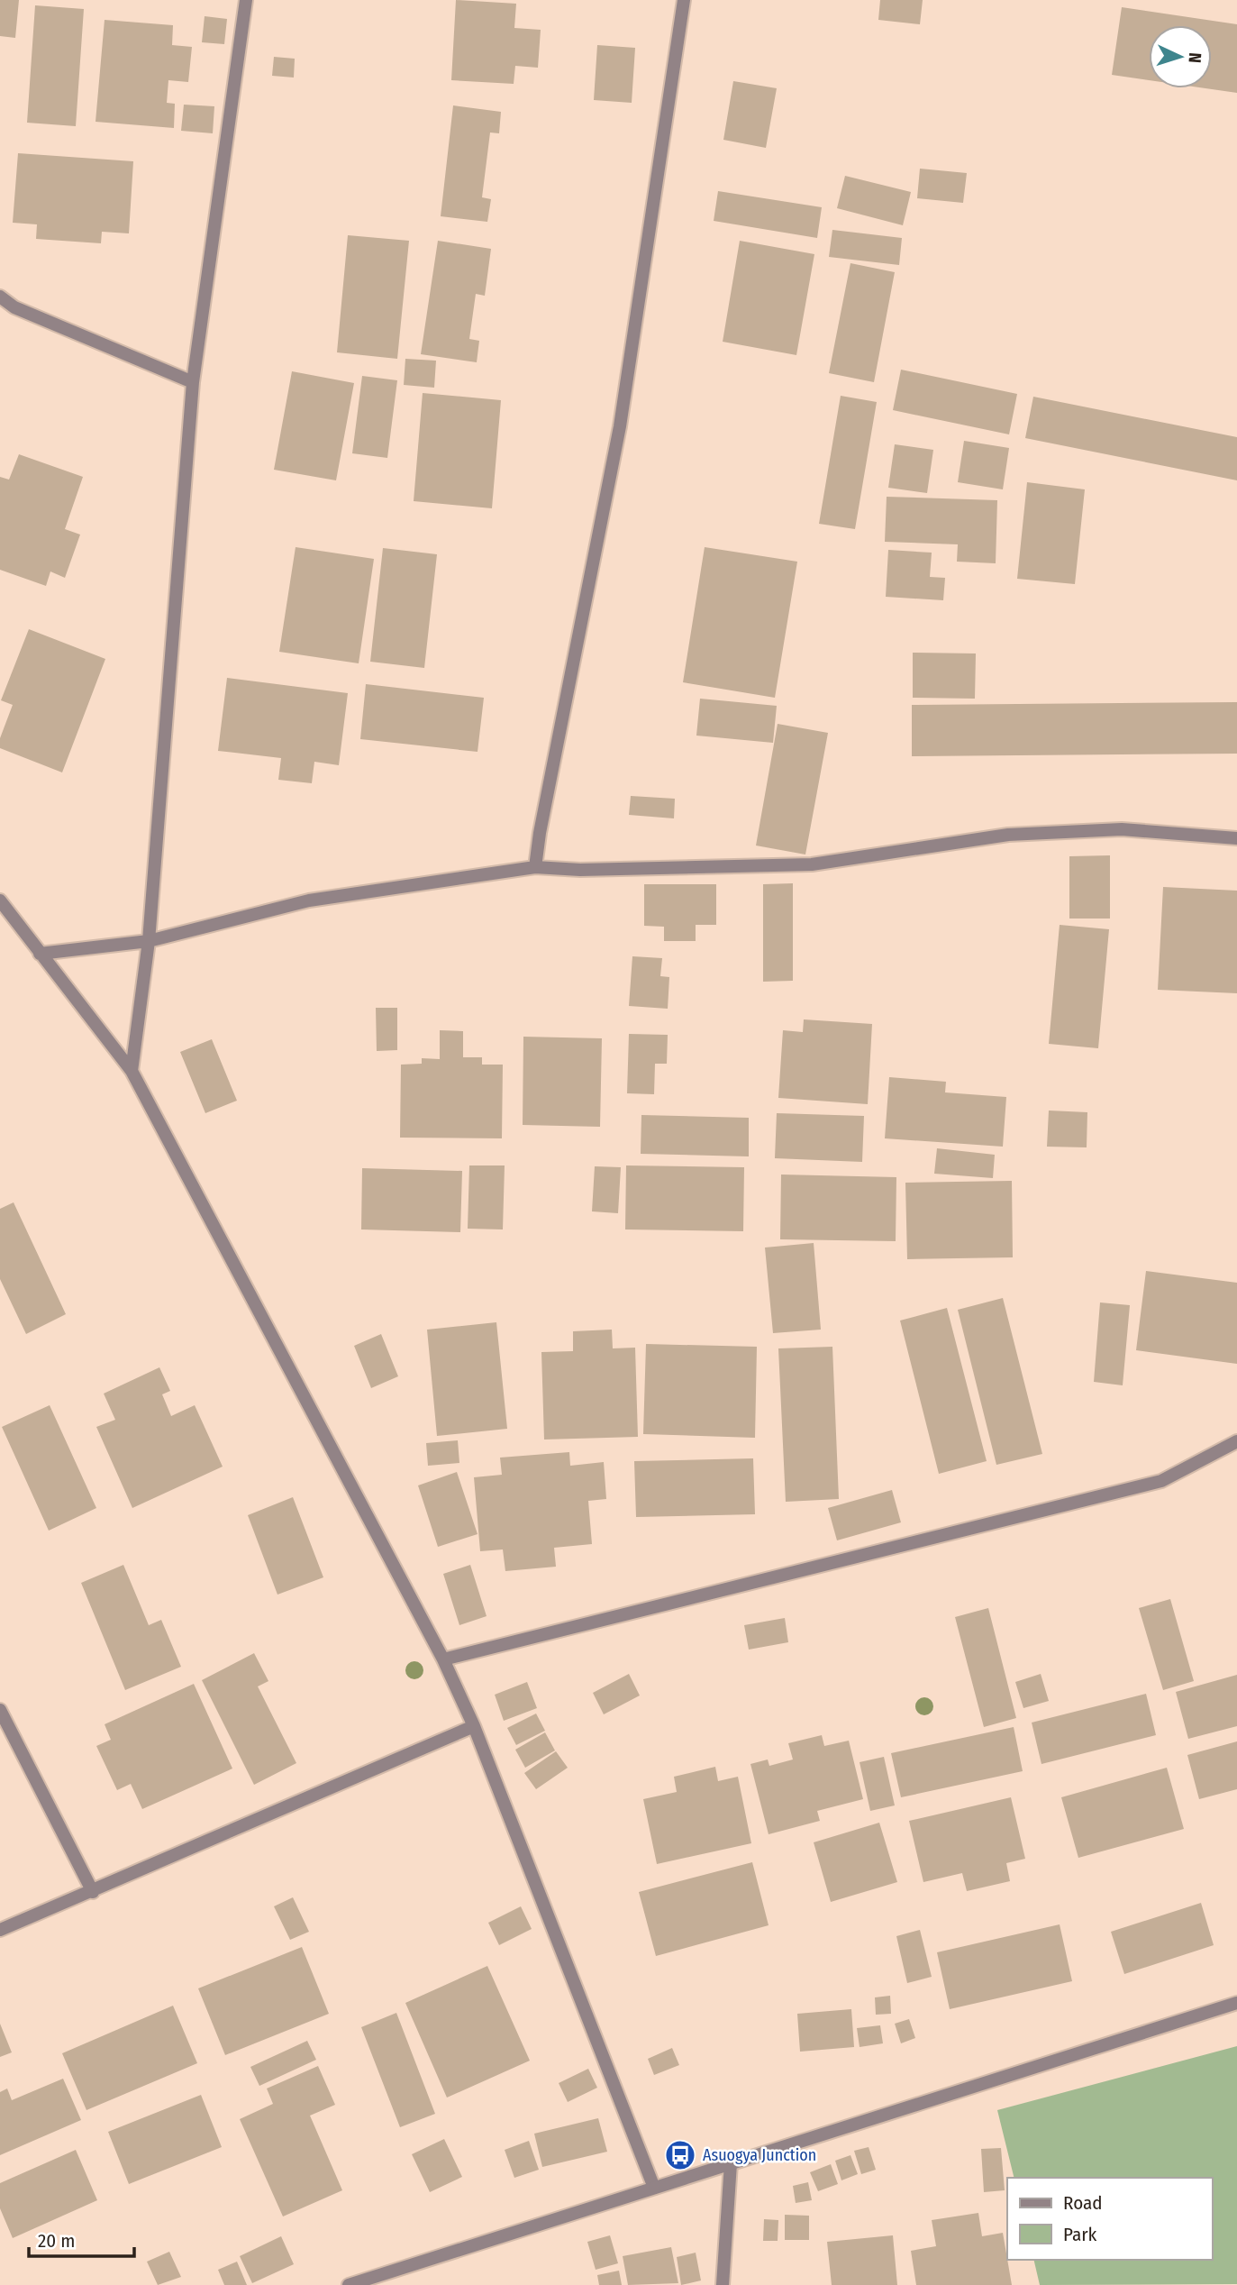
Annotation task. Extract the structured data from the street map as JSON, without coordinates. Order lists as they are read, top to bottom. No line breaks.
{"places":{"bus stop":["Asuogya Junction"]},"legend":["Road","Park"],"scale_bar":"20 m","north":"right"}
